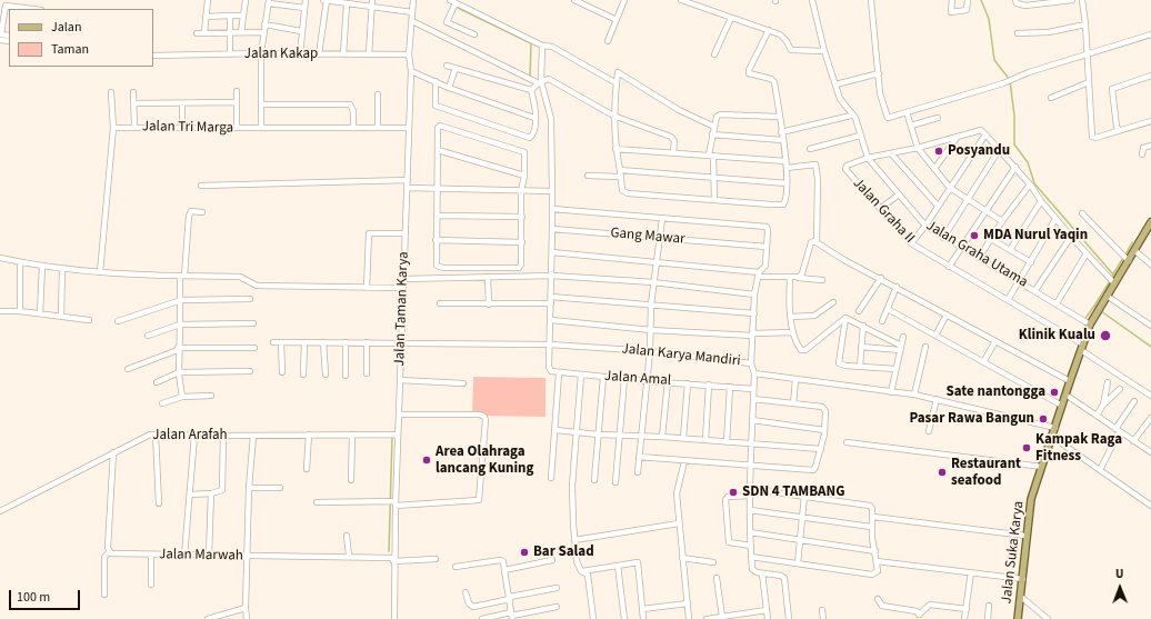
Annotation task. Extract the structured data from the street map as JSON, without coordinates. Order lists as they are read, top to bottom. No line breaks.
{"streets":{"main road":["Jalan Suka Karya"],"street":["Jalan Kakap","Jalan Tri Marga","Jalan Graha II","Gang Mawar","Jalan Graha Utama","Jalan Taman Karya","Jalan Karya Mandiri","Jalan Amal","Jalan Arafah","Jalan Marwah"]},"crossings":[["Jalan Kakap","Jalan Taman Karya"],["Jalan Tri Marga","Jalan Taman Karya"],["Jalan Graha II","Jalan Graha Utama"],["Jalan Graha II","Jalan Suka Karya"],["Jalan Graha Utama","Jalan Suka Karya"],["Jalan Taman Karya","Jalan Karya Mandiri"],["Jalan Taman Karya","Jalan Arafah"],["Jalan Taman Karya","Jalan Marwah"],["Jalan Karya Mandiri","Jalan Suka Karya"]],"places":["Posyandu","MDA Nurul Yaqin","Klinik Kualu","Sate nantongga","Pasar Rawa Bangun","Kampak Raga Fitness","Area Olahraga lancang Kuning","Restaurant seafood","SDN 4 TAMBANG","Bar Salad"],"legend":["Jalan","Taman"],"scale_bar":"100 m","north":"top"}
